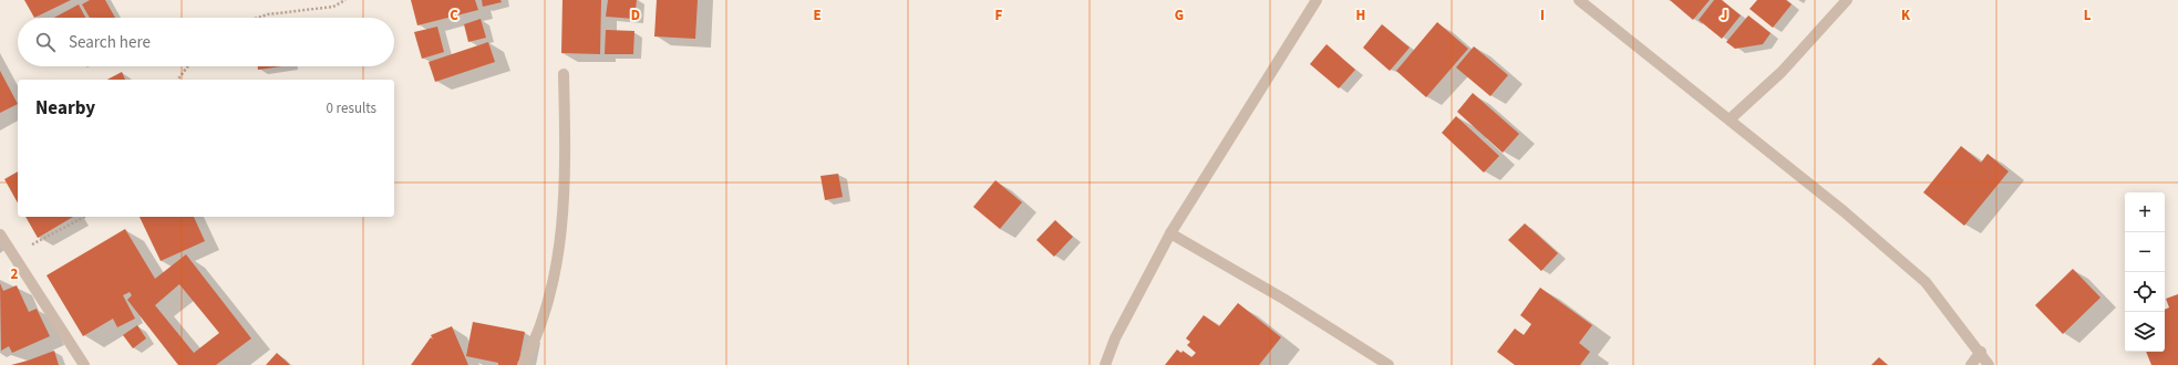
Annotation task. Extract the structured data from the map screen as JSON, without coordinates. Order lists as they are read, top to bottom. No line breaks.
{"page":{"search":"Search here","heading":["Nearby","0 results"],"map_buttons":["+","−"]},"grid":{"columns":["C","D","E","F","G","H","I","J","K","L"],"rows":["2"]}}
